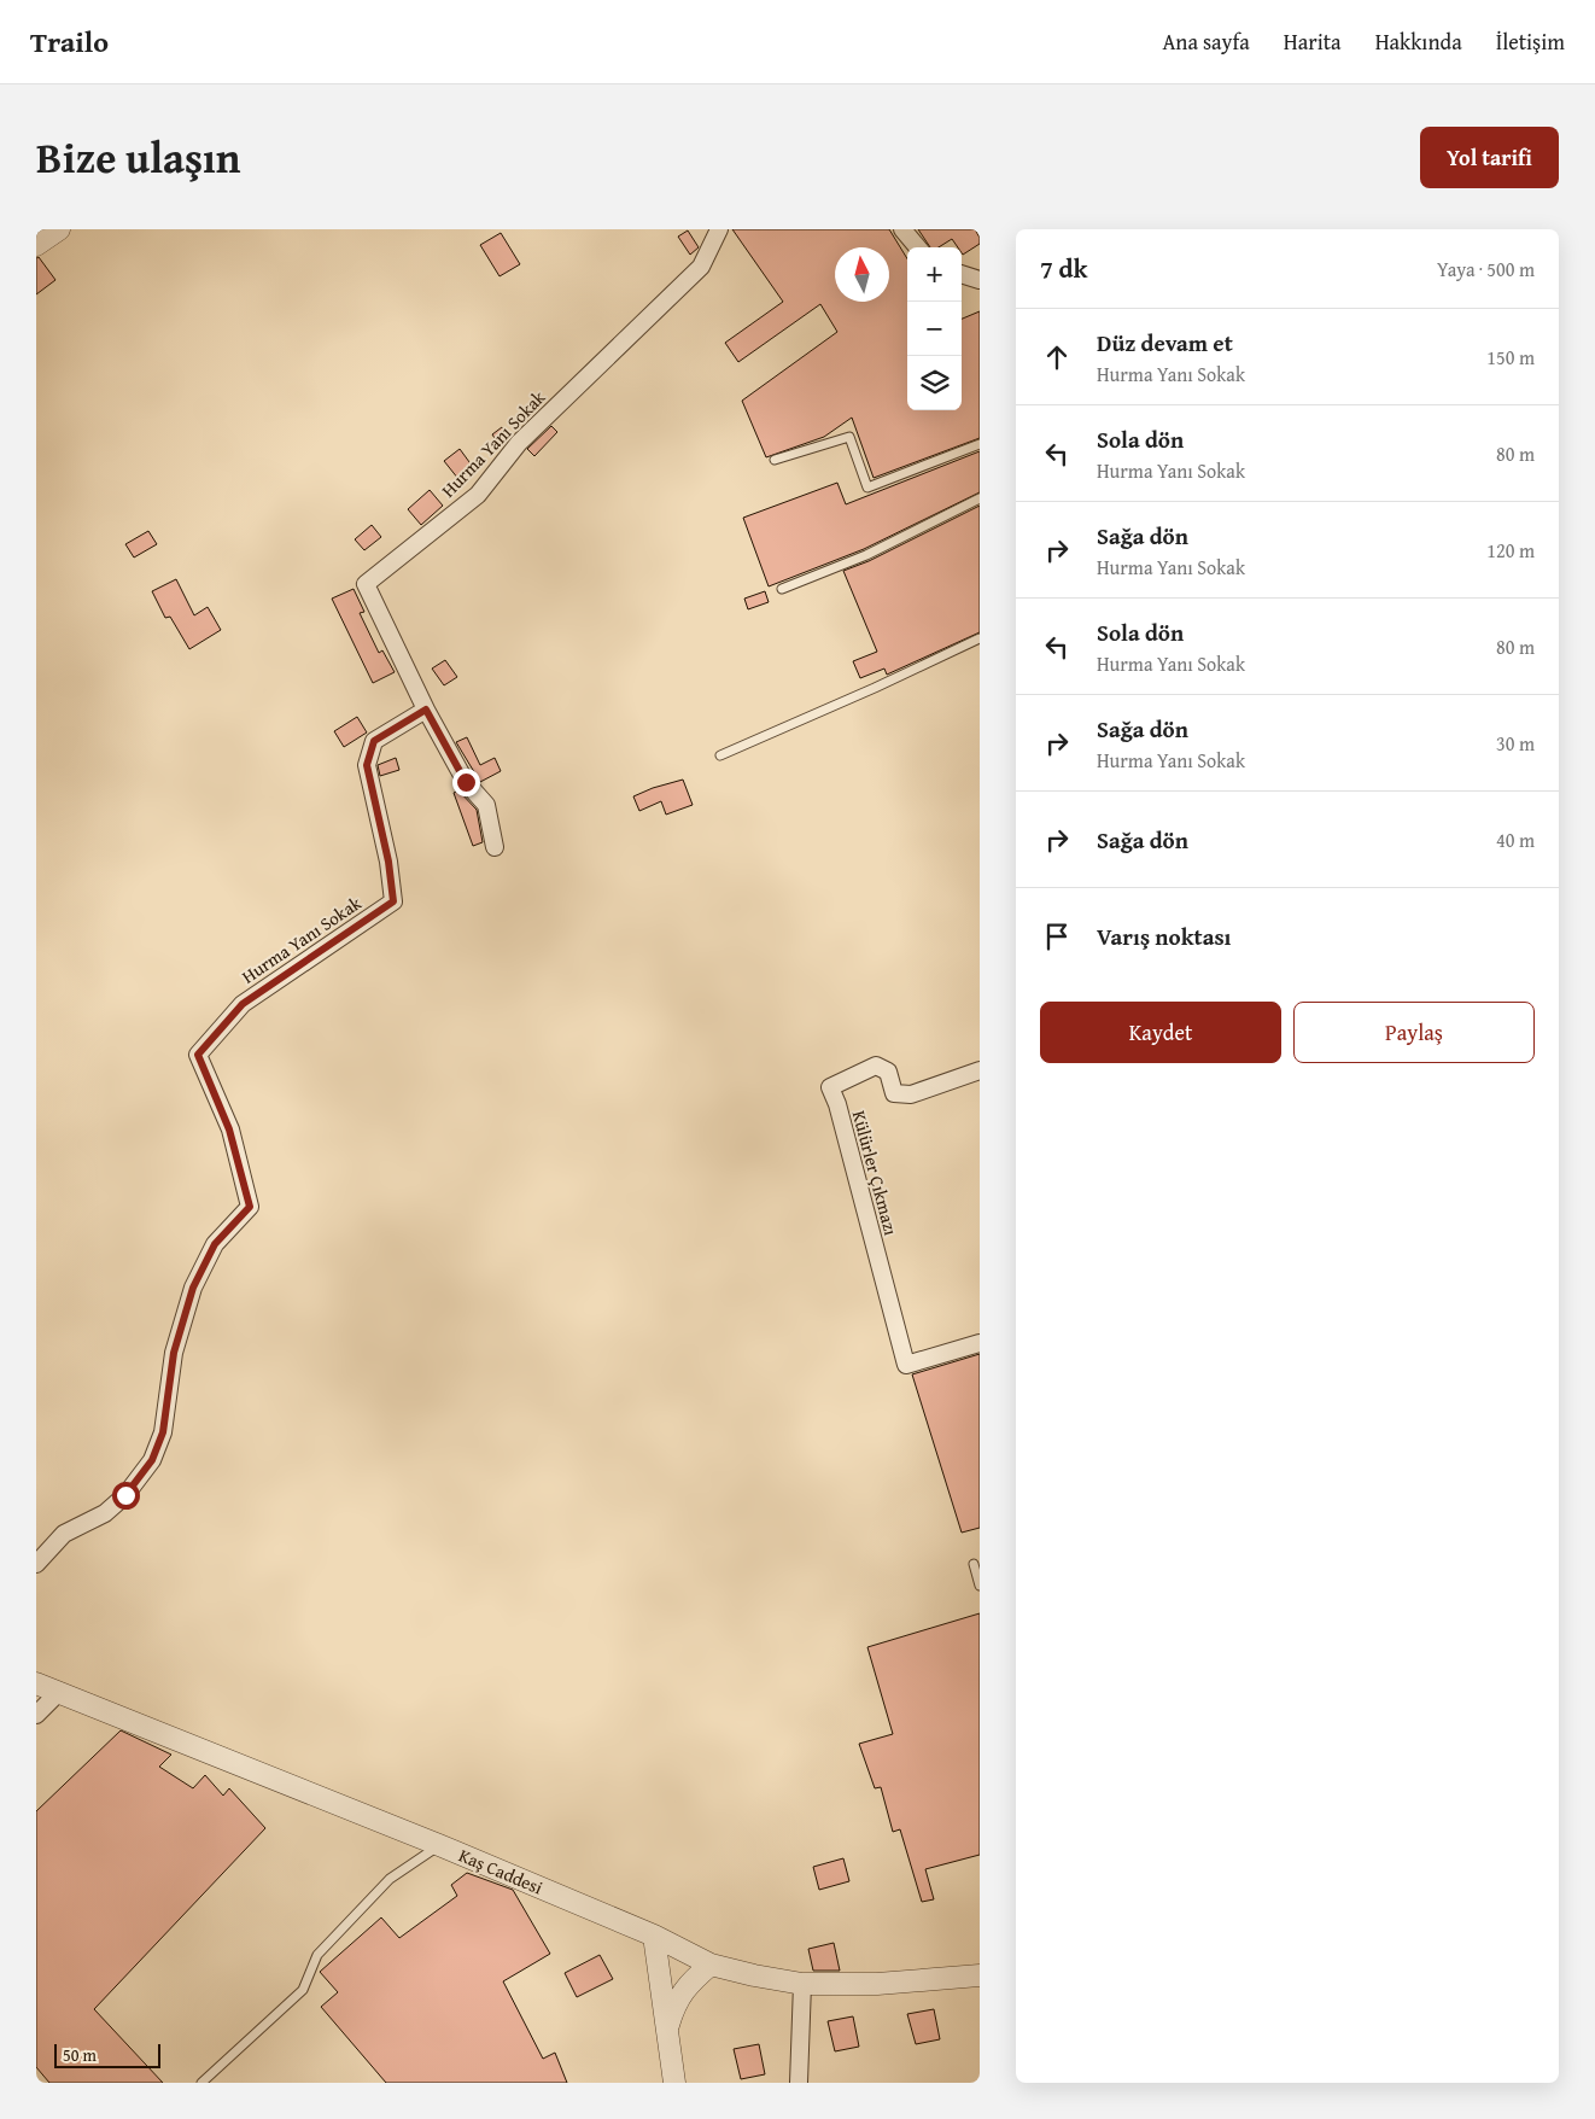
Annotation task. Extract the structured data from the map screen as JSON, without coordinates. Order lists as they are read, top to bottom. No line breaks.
{"streets":{"street":["Hurma Yanı Sokak","Külürler Çıkmazı","Kaş Caddesi"]},"scale_bar":"50 m","north":"top","page":{"header":"Trailo","nav":["Ana sayfa","Harita","Hakkında","İletişim"],"title":"Bize ulaşın","buttons":["Yol tarifi",["Kaydet","Paylaş"]],"heading":["7 dk","Yaya · 500 m"],"map_buttons":["+","−"],"list":[["Düz devam et","Hurma Yanı Sokak","150 m"],["Sola dön","Hurma Yanı Sokak","80 m"],["Sağa dön","Hurma Yanı Sokak","120 m"],["Sola dön","Hurma Yanı Sokak","80 m"],["Sağa dön","Hurma Yanı Sokak","30 m"],["Sağa dön","40 m"],"Varış noktası"],"scale":"50 m"}}
